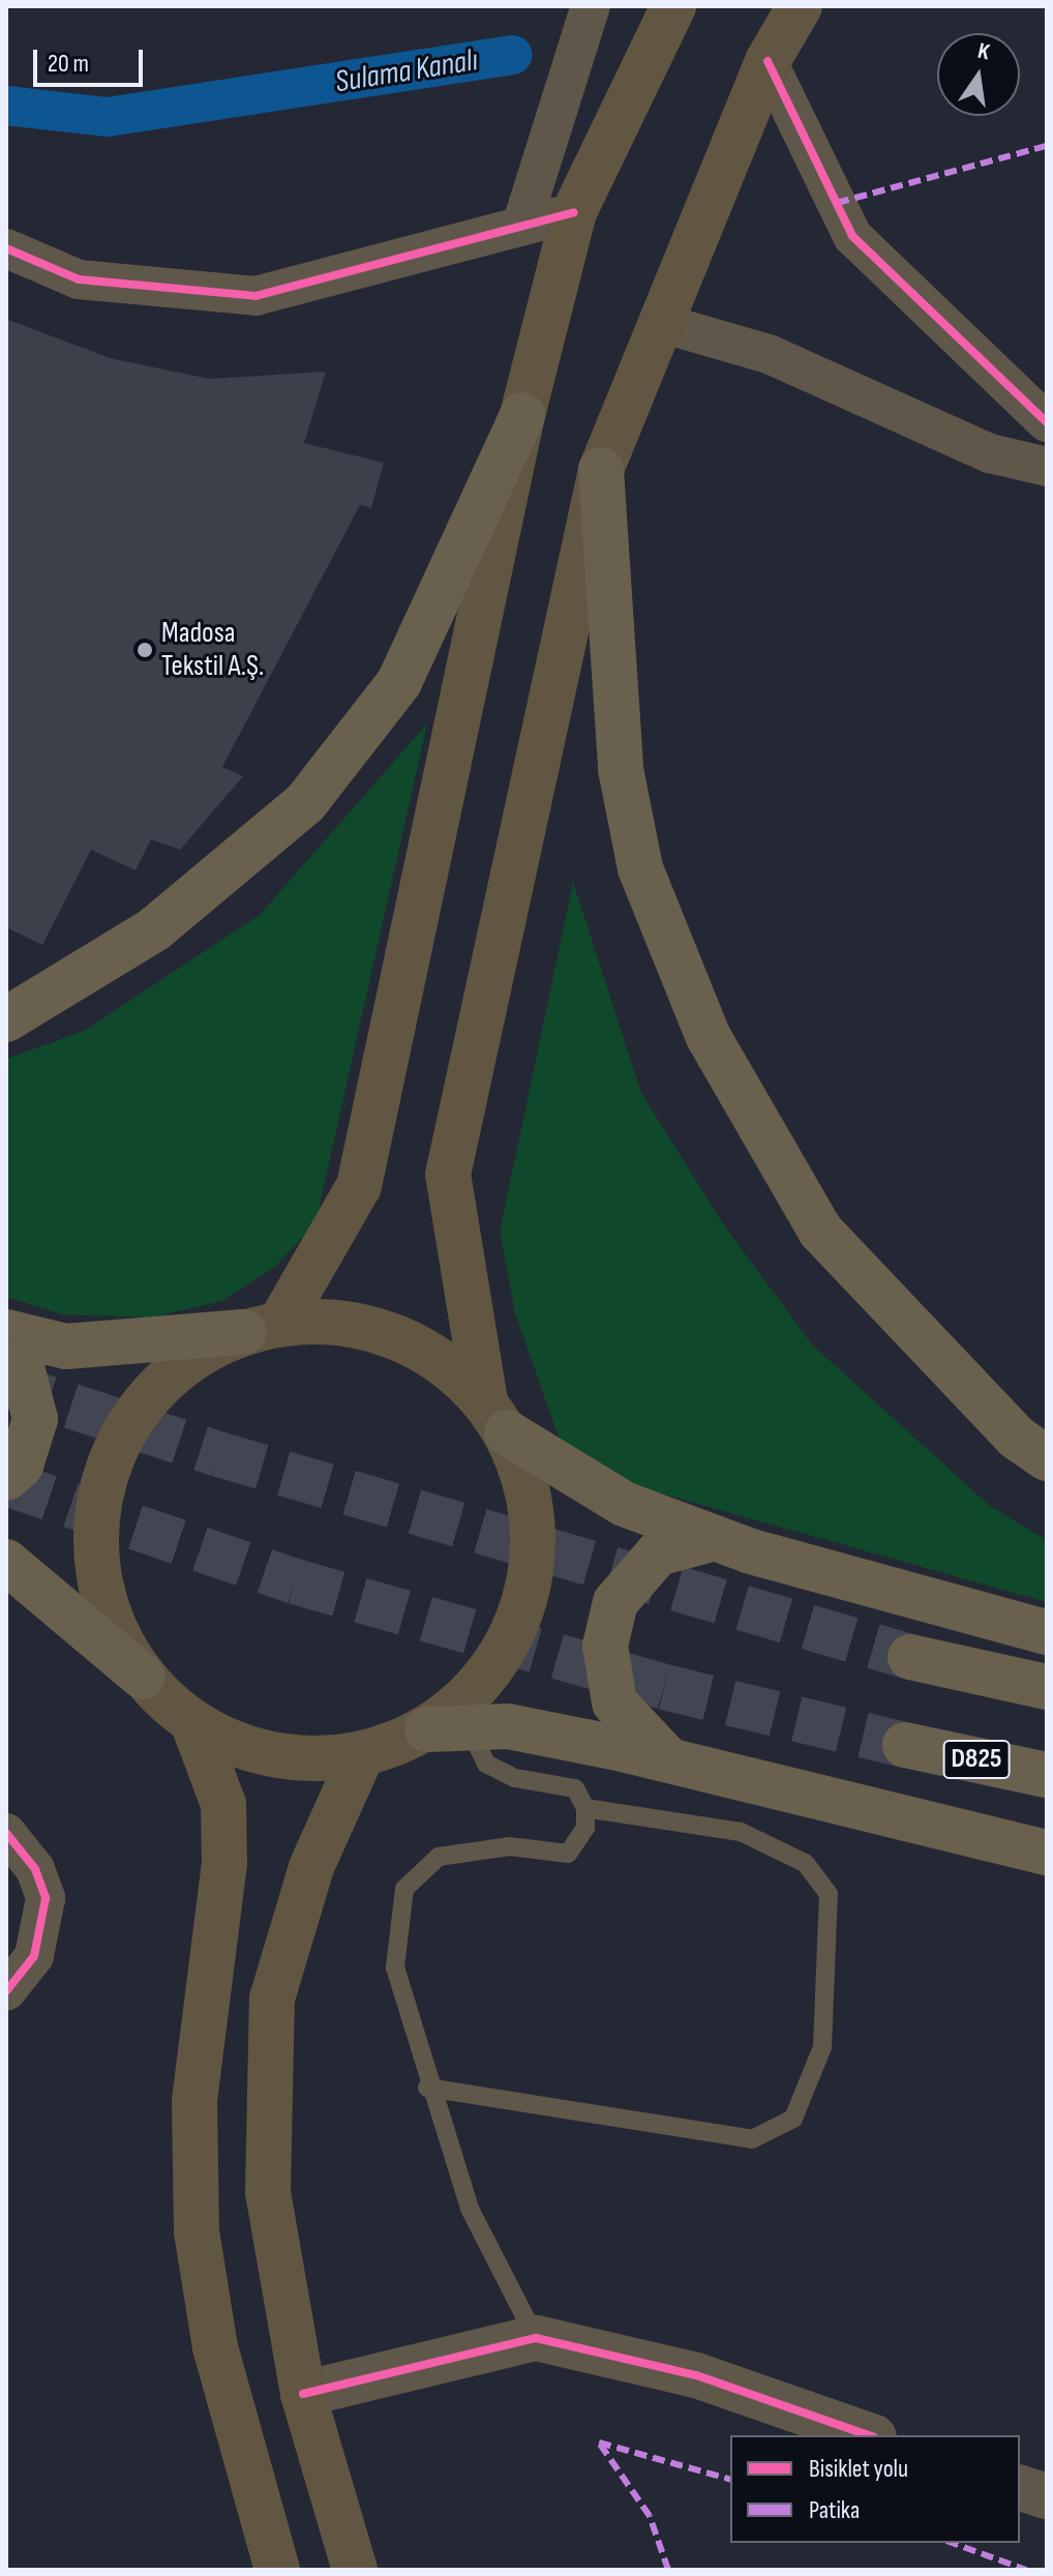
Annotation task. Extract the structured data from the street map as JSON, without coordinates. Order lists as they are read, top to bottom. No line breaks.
{"streets":{"highway":["D825"]},"water":["Sulama Kanalı"],"places":["Madosa Tekstil A.Ş."],"legend":["Bisiklet yolu","Patika"],"scale_bar":"20 m","north":"top"}
